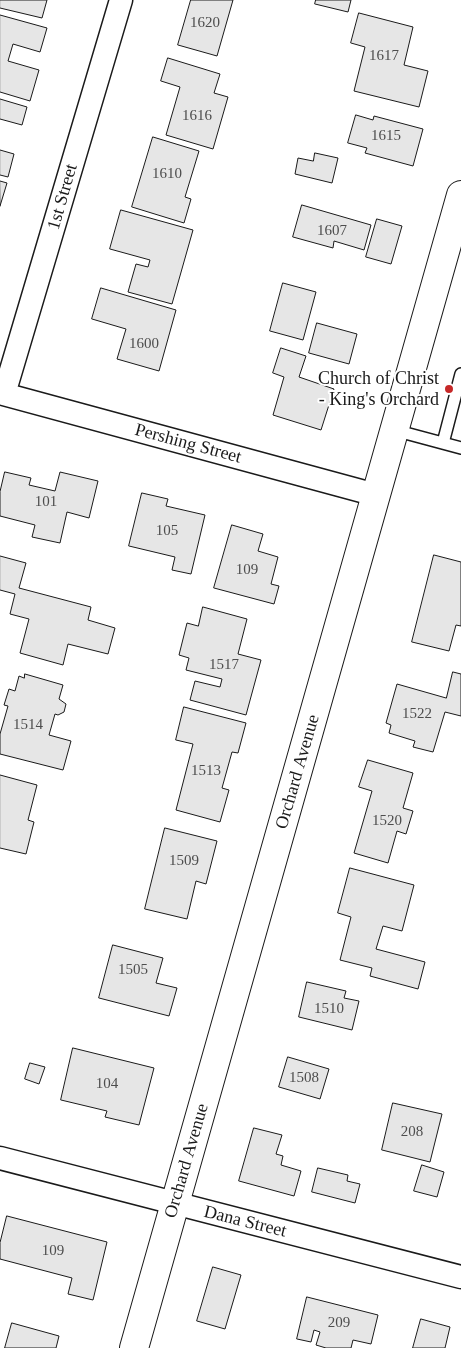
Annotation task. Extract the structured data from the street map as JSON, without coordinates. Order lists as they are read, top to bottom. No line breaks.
{"streets":{"street":["1st Street","Pershing Street","Orchard Avenue","Dana Street"]},"crossings":[["1st Street","Pershing Street"],["Pershing Street","Orchard Avenue"],["Orchard Avenue","Dana Street"]],"places":["Church of Christ - King's Orchard"],"house_numbers":["1620","1617","1616","1615","1610","1607","1600","101","105","109","1517","1522","1514","1513","1520","1509","1505","1510","1508","104","208","109","209"]}
